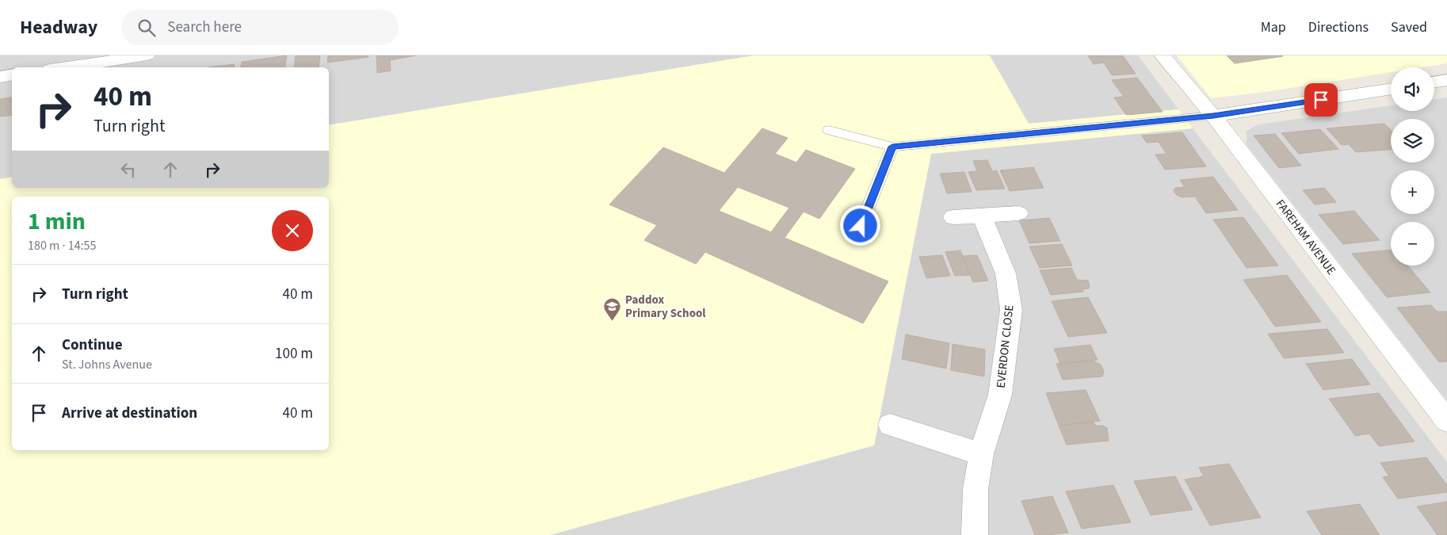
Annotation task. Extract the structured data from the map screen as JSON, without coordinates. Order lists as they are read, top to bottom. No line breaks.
{"streets":{"street":["FAREHAM AVENUE","EVERDON CLOSE"]},"places":{"school or university":["Paddox Primary School"]},"page":{"header":"Headway","search":"Search here","nav":["Map","Directions","Saved"],"map_buttons":["+","−"],"turn":["40 m","Turn right"],"heading":["1 min","180 m · 14:55"],"list":[{"name":"Turn right","value":"40 m"},{"name":"Continue","note":"St. Johns Avenue","value":"100 m"},{"name":"Arrive at destination","value":"40 m"}]}}
